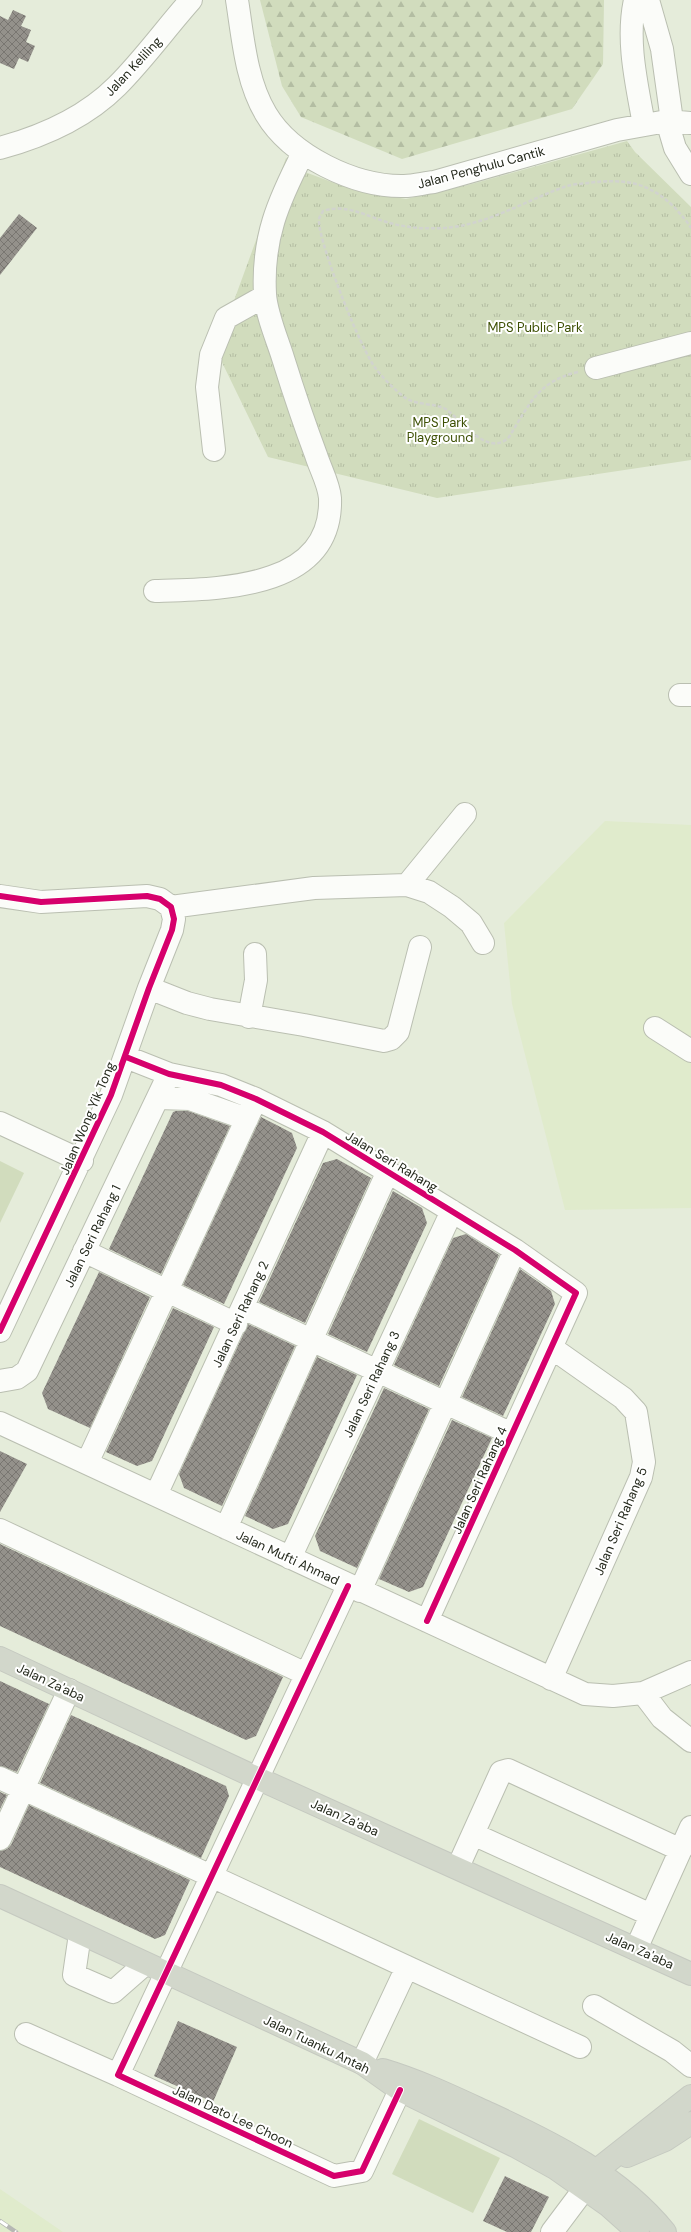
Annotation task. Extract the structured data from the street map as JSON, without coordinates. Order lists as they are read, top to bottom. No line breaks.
{"streets":{"highway":["Jalan Za'aba","Jalan Tuanku Antah"],"street":["Jalan Keliling","Jalan Penghulu Cantik","Jalan Wong Yik Tong","Jalan Seri Rahang","Jalan Seri Rahang 1","Jalan Seri Rahang 2","Jalan Seri Rahang 3","Jalan Seri Rahang 4","Jalan Seri Rahang 5","Jalan Mufti Ahmad","Jalan Dato Lee Choon"]},"crossings":[["Jalan Wong Yik Tong","Jalan Seri Rahang"],["Jalan Seri Rahang","Jalan Seri Rahang 1"],["Jalan Seri Rahang","Jalan Seri Rahang 2"],["Jalan Seri Rahang","Jalan Seri Rahang 3"],["Jalan Seri Rahang","Jalan Seri Rahang 4"],["Jalan Seri Rahang","Jalan Seri Rahang 5"],["Jalan Seri Rahang 2","Jalan Mufti Ahmad"],["Jalan Seri Rahang 3","Jalan Mufti Ahmad"],["Jalan Seri Rahang 4","Jalan Seri Rahang 5"],["Jalan Seri Rahang 4","Jalan Mufti Ahmad"],["Jalan Seri Rahang 5","Jalan Mufti Ahmad"],["Jalan Tuanku Antah","Jalan Dato Lee Choon"]],"parks":["MPS Public Park","MPS Park Playground"]}
